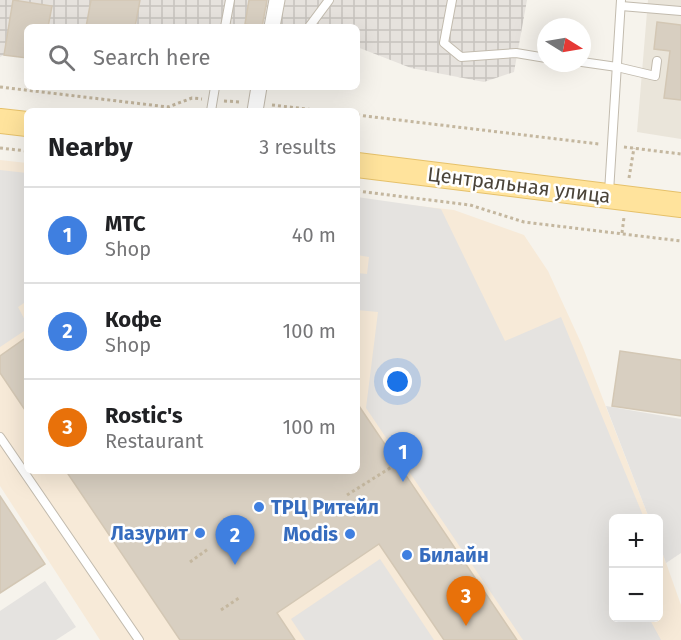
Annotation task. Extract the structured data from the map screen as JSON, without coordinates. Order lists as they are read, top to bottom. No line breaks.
{"streets":{"main road":["Центральная улица"]},"places":["ТРЦ Ритейл","Лазурит","Modis","Билайн"],"north":"right","page":{"search":"Search here","heading":["Nearby","3 results"],"list":[{"mark":"1","name":"МТС","note":"Shop","value":"40 m"},{"mark":"2","name":"Кофе","note":"Shop","value":"100 m"},{"mark":"3","name":"Rostic's","note":"Restaurant","value":"100 m"}],"pins":["1","2","3"],"map_buttons":["+","−"]}}
